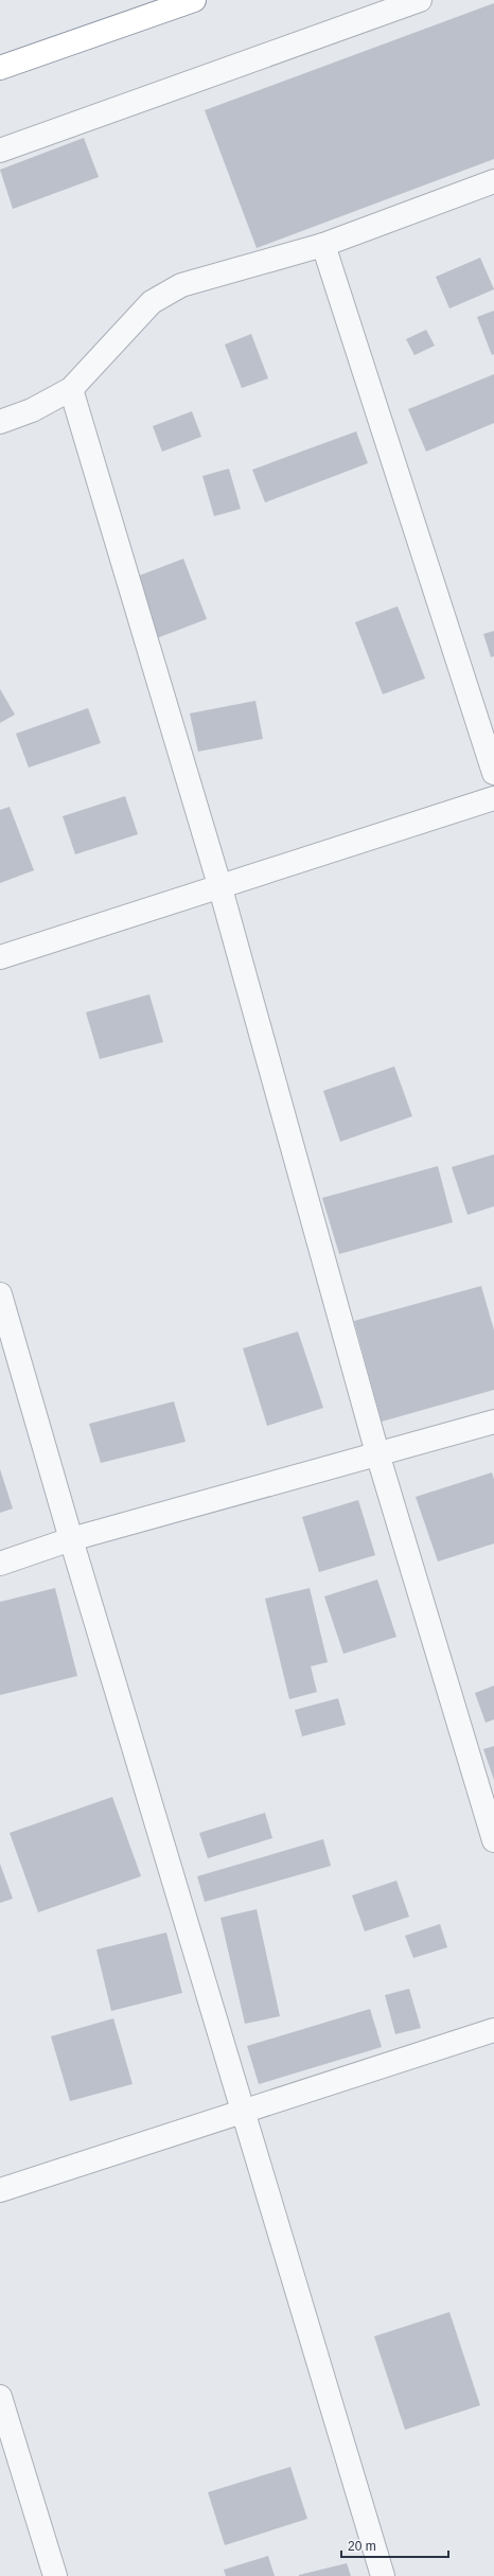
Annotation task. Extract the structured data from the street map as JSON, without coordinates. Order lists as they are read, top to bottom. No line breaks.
{"scale_bar":"20 m"}
